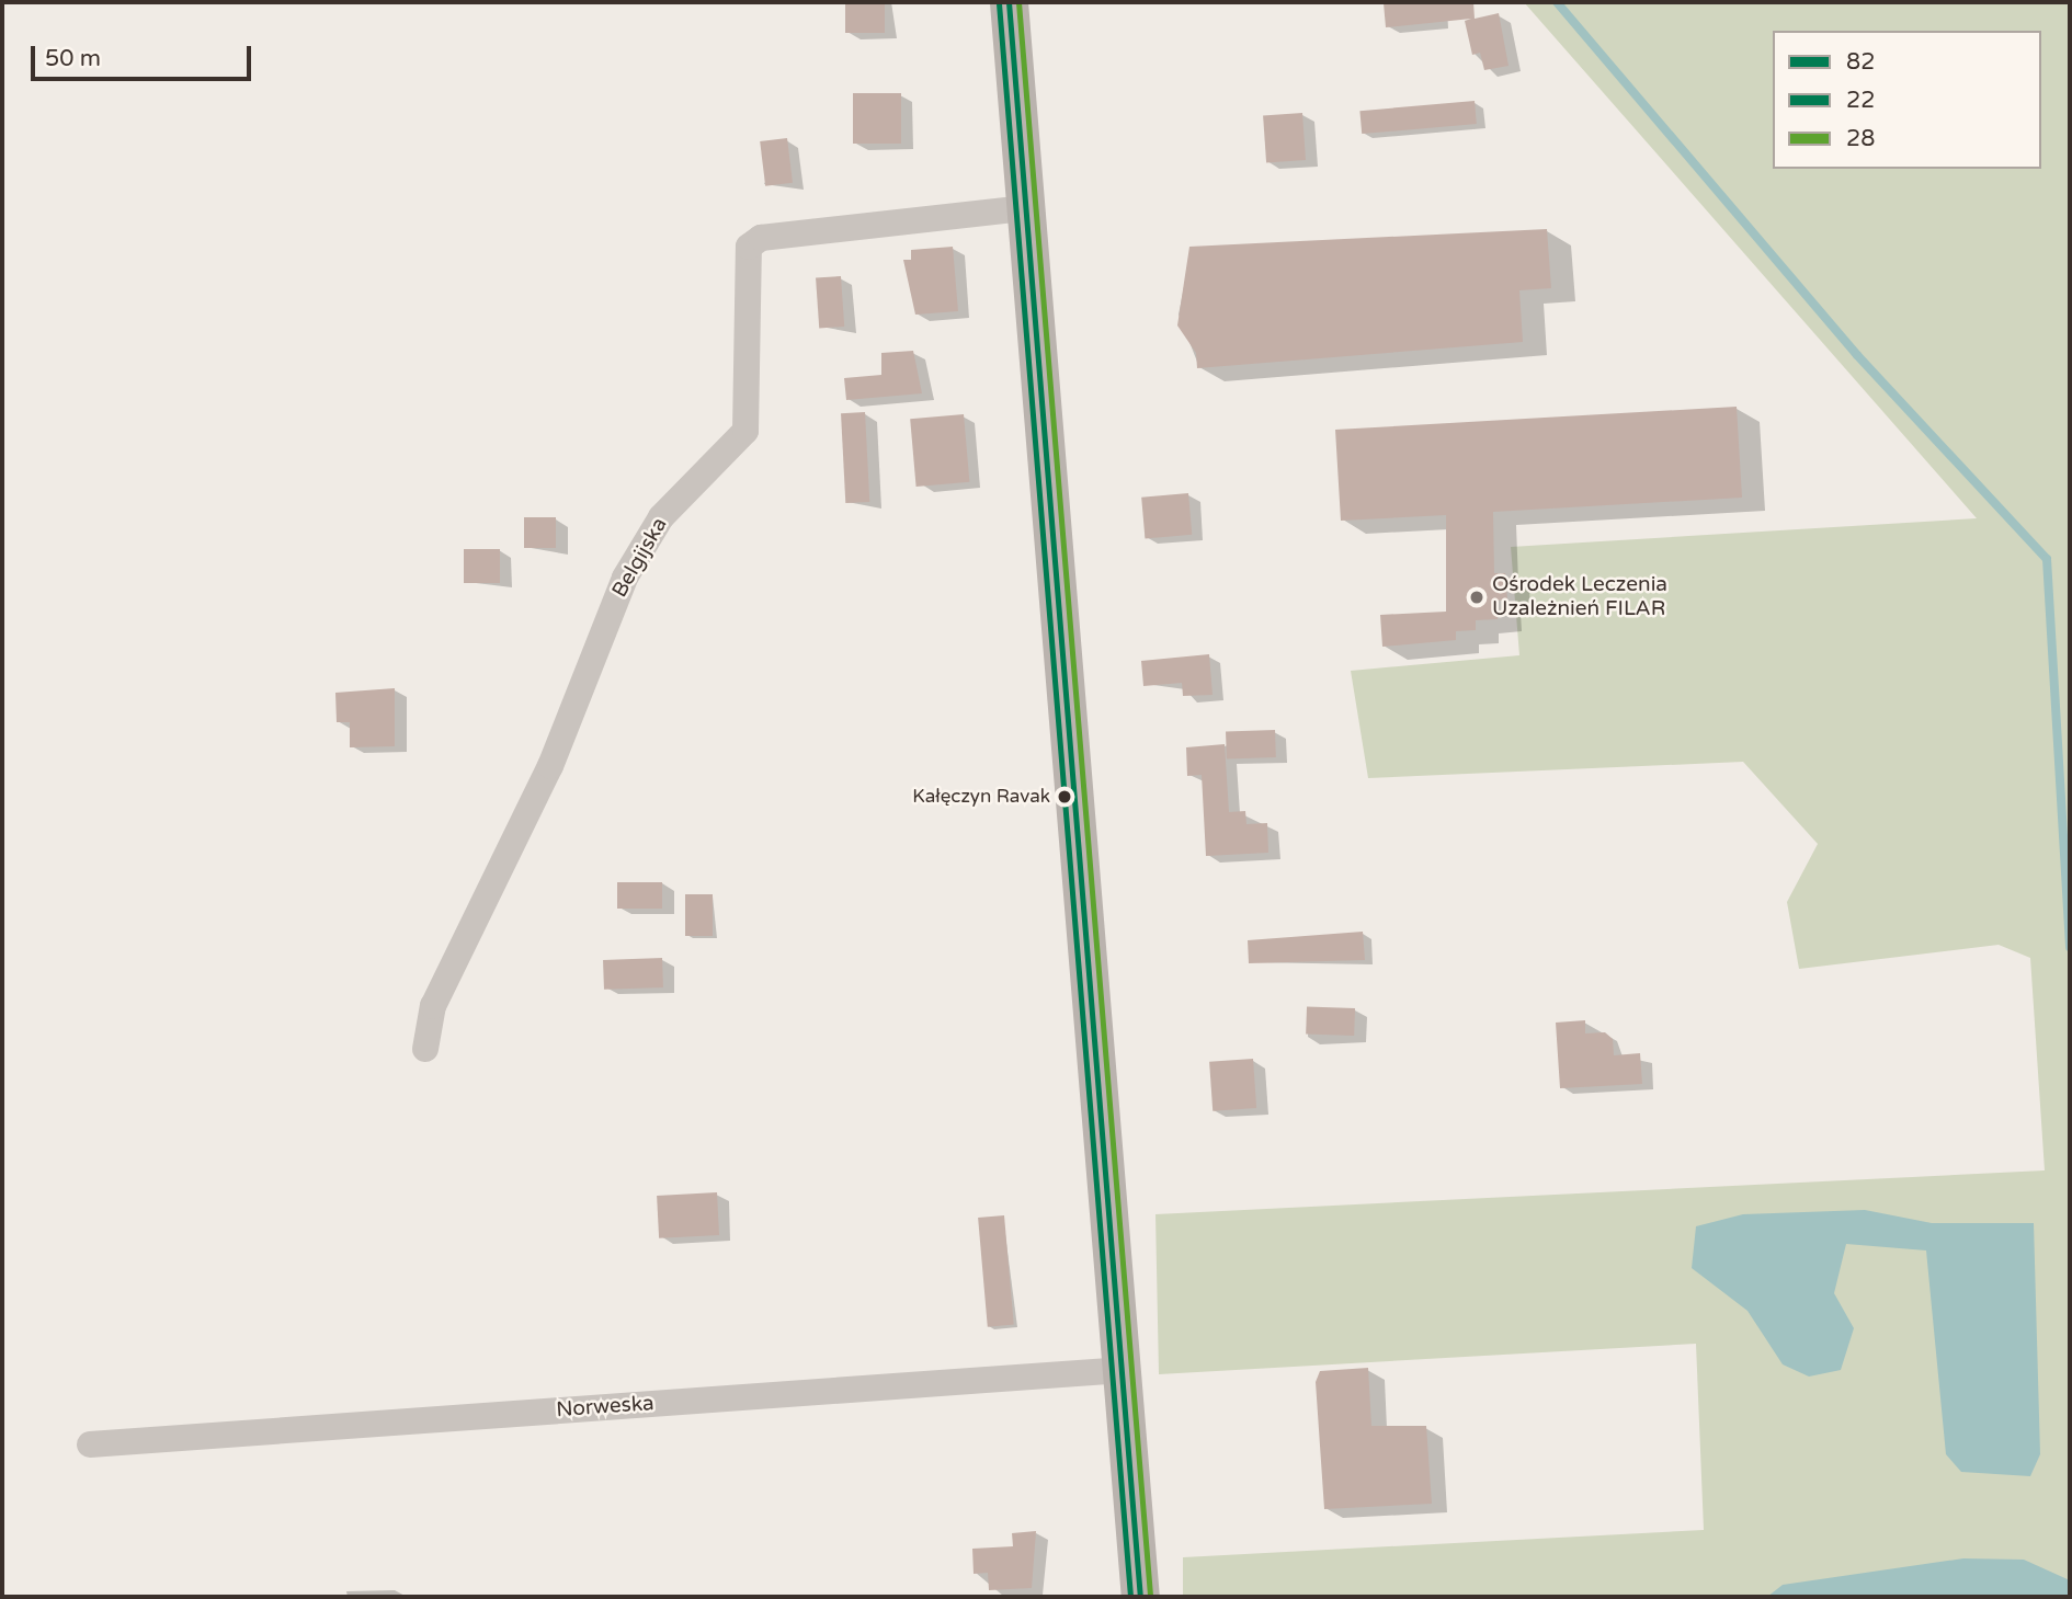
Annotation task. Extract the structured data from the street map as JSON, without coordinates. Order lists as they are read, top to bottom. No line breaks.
{"streets":{"street":["Belgijska","Norweska"]},"places":["Ośrodek Leczenia Uzależnień FILAR","Kałęczyn Ravak"],"lines":["transit line 82","transit line 28","transit line 22"],"legend":["82","22","28"],"scale_bar":"50 m"}
